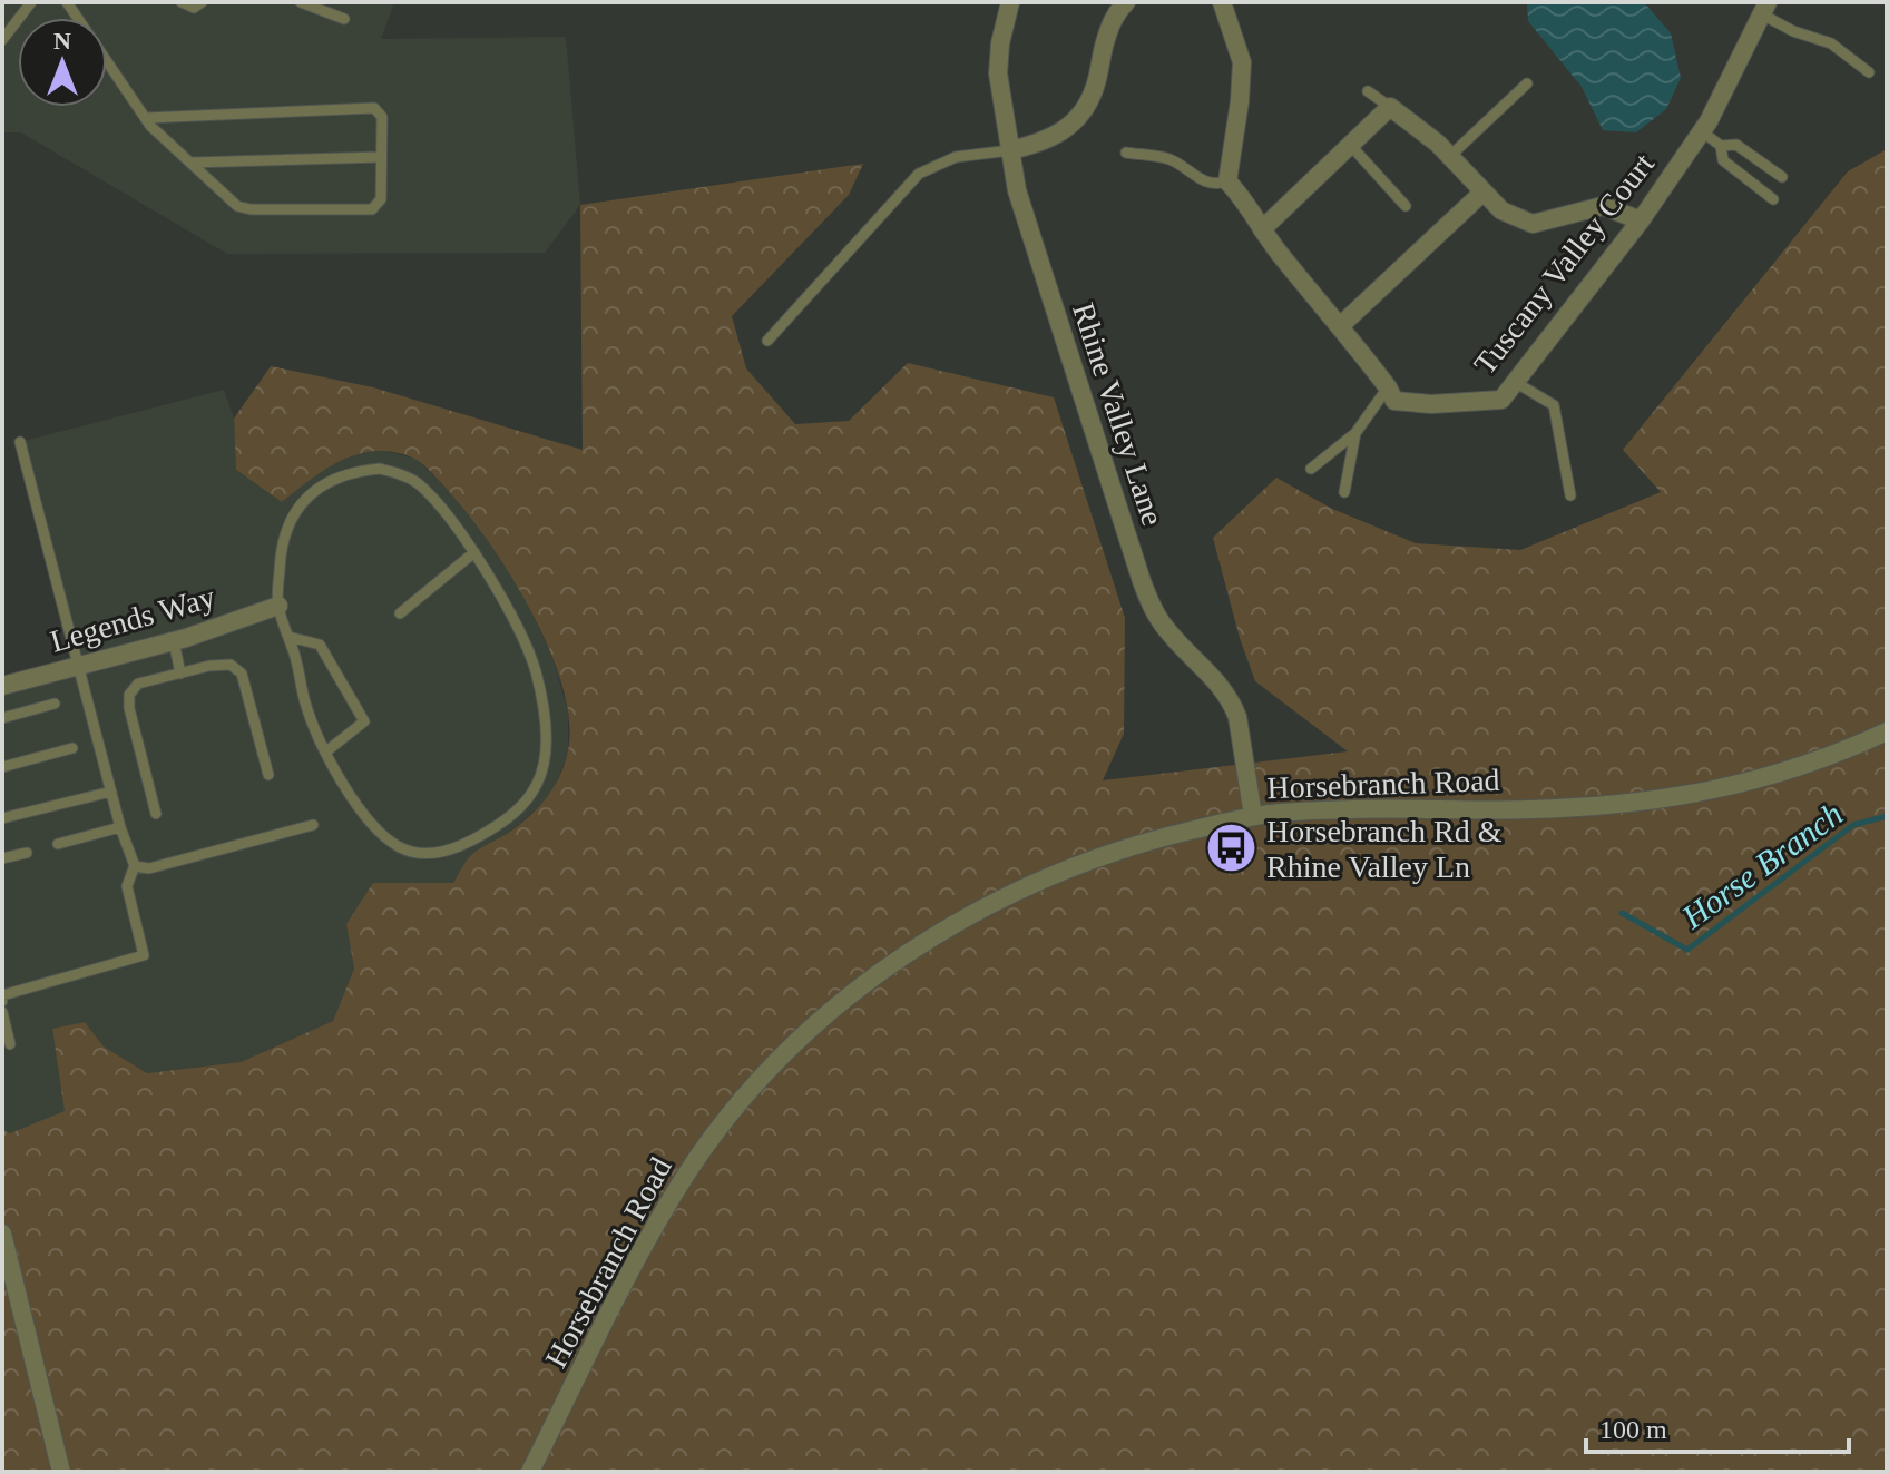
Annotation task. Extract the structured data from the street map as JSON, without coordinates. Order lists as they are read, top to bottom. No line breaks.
{"streets":{"street":["Tuscany Valley Court","Rhine Valley Lane","Legends Way","Horsebranch Road"]},"crossings":[["Rhine Valley Lane","Horsebranch Road"]],"water":["Horse Branch"],"places":{"bus stop":["Horsebranch Rd & Rhine Valley Ln"]},"scale_bar":"100 m","north":"top"}
